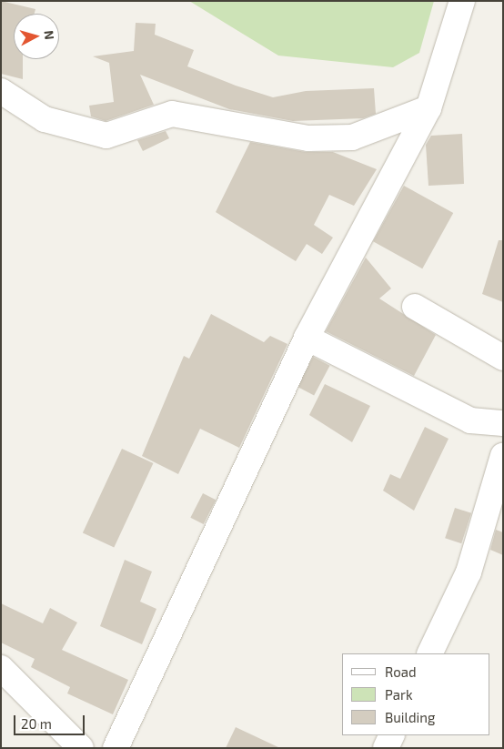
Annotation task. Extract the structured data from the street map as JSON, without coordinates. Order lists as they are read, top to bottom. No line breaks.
{"legend":["Road","Park","Building"],"scale_bar":"20 m","north":"right"}
